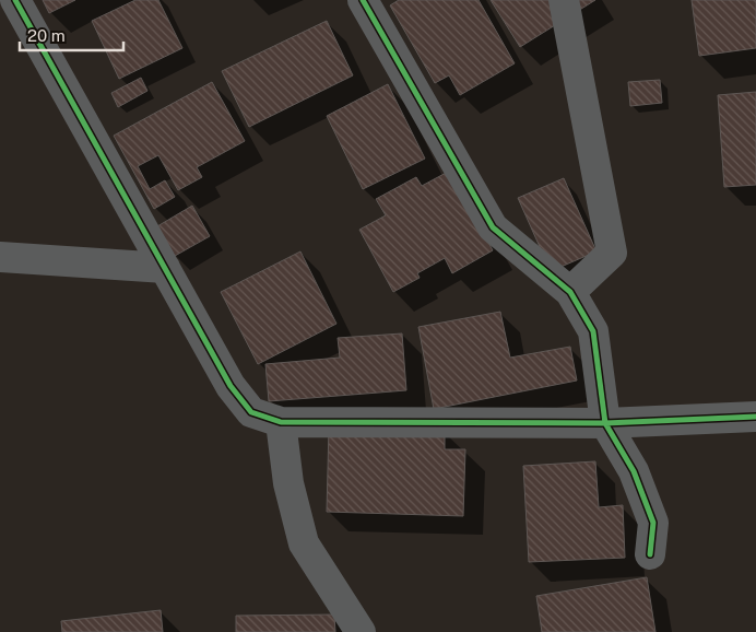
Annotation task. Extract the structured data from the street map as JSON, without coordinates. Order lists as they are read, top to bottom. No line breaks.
{"scale_bar":"20 m"}
